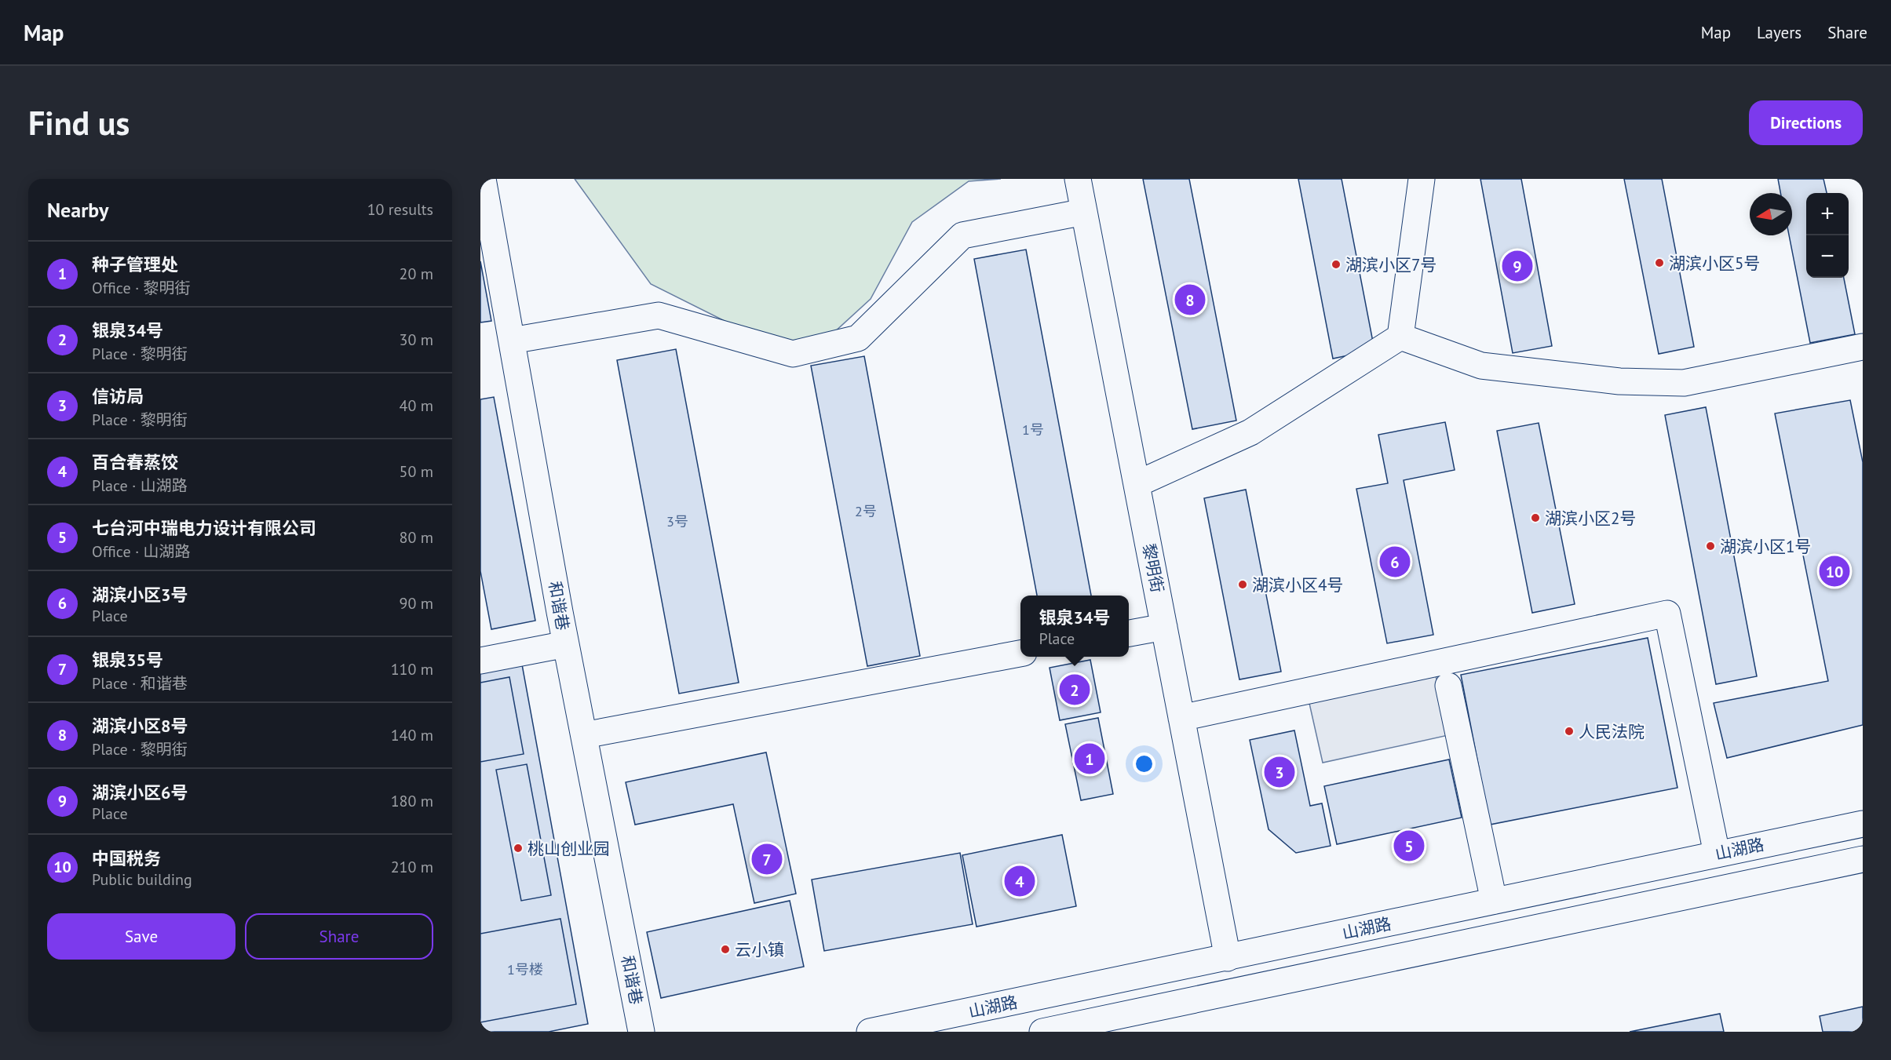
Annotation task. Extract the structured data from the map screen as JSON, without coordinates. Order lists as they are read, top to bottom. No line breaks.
{"streets":{"street":["黎明街","和谐巷","山湖路"]},"crossings":[["黎明街","山湖路"]],"places":["湖滨小区5号","湖滨小区7号","湖滨小区2号","湖滨小区1号","湖滨小区4号","人民法院","桃山创业园","云小镇"],"house_numbers":["1号","2号","3号","1号楼"],"north":"left","page":{"header":"Map","nav":["Map","Layers","Share"],"buttons":["Directions",["Save","Share"]],"title":"Find us","heading":["Nearby","10 results"],"map_buttons":["+","−"],"list":[{"mark":"1","name":"种子管理处","note":"Office · 黎明街","value":"20 m"},{"mark":"2","name":"银泉34号","note":"Place · 黎明街","value":"30 m"},{"mark":"3","name":"信访局","note":"Place · 黎明街","value":"40 m"},{"mark":"4","name":"百合春蒸饺","note":"Place · 山湖路","value":"50 m"},{"mark":"5","name":"七台河中瑞电力设计有限公司","note":"Office · 山湖路","value":"80 m"},{"mark":"6","name":"湖滨小区3号","note":"Place","value":"90 m"},{"mark":"7","name":"银泉35号","note":"Place · 和谐巷","value":"110 m"},{"mark":"8","name":"湖滨小区8号","note":"Place · 黎明街","value":"140 m"},{"mark":"9","name":"湖滨小区6号","note":"Place","value":"180 m"},{"mark":"10","name":"中国税务","note":"Public building","value":"210 m"}],"pins":["9","8","6","10","2","1","3","5","7","4"],"popup":["银泉34号","Place"]}}
